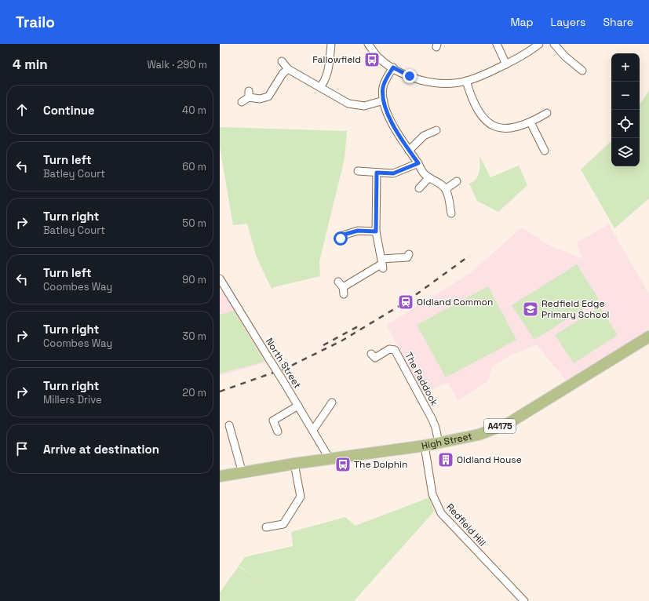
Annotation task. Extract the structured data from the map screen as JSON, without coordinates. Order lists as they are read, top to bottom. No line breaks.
{"streets":{"main road":["A4175","High Street"],"street":["North Street","The Paddock","Redfield Hill"]},"crossings":[["North Street","High Street"],["The Paddock","High Street"],["High Street","Redfield Hill"]],"places":{"bus stop":["Fallowfield","The Dolphin"],"station":["Oldland Common"],"school or university":["Redfield Edge Primary School"],"building":["Oldland House"]},"page":{"header":"Trailo","nav":["Map","Layers","Share"],"heading":["4 min","Walk · 290 m"],"map_buttons":["+","−"],"list":[["Continue","40 m"],["Turn left","Batley Court","60 m"],["Turn right","Batley Court","50 m"],["Turn left","Coombes Way","90 m"],["Turn right","Coombes Way","30 m"],["Turn right","Millers Drive","20 m"],"Arrive at destination"]}}
